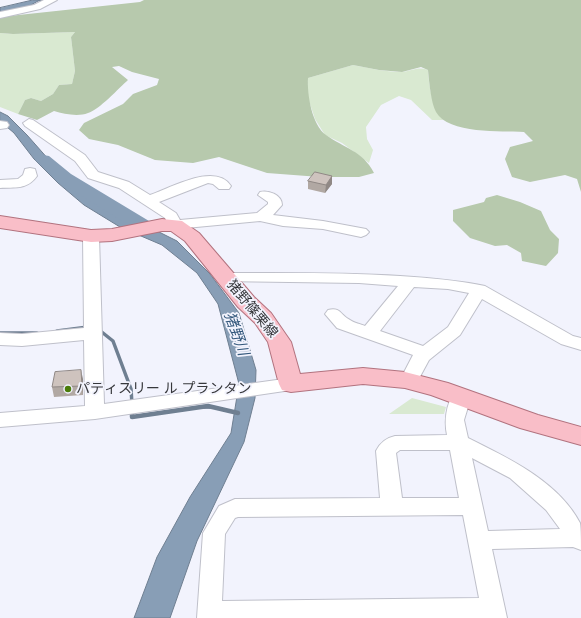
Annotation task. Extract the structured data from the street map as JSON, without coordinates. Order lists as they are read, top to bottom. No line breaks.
{"streets":{"main road":["猪野篠栗線"]},"water":["猪野川"],"places":["パティスリー ル プランタン"]}
